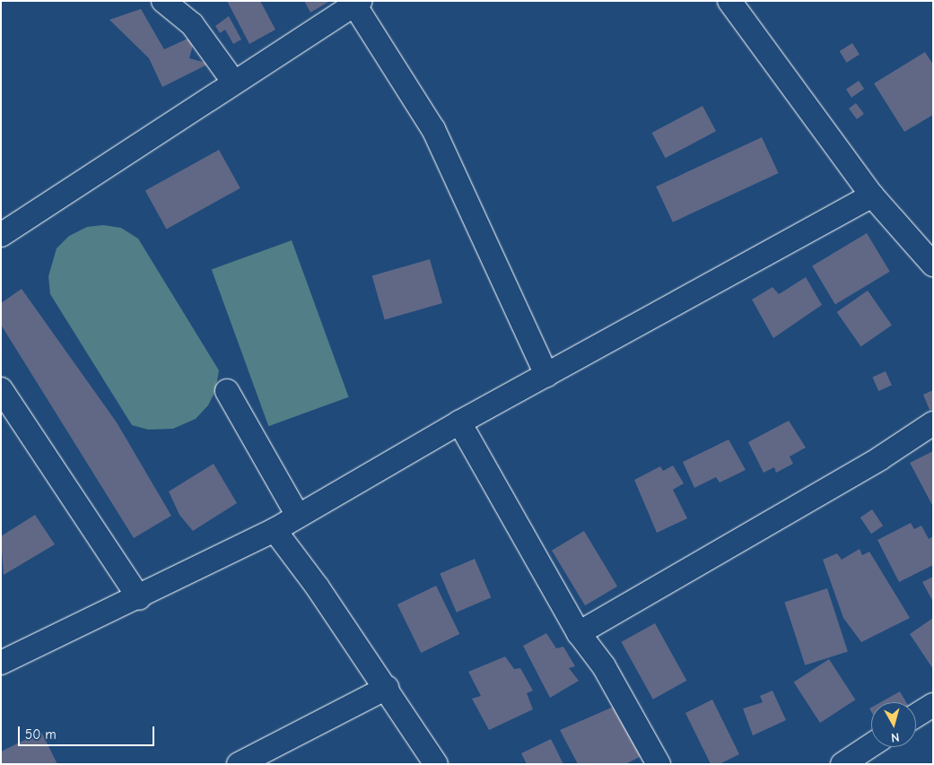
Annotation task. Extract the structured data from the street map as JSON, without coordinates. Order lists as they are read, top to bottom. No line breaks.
{"scale_bar":"50 m","north":"bottom"}
